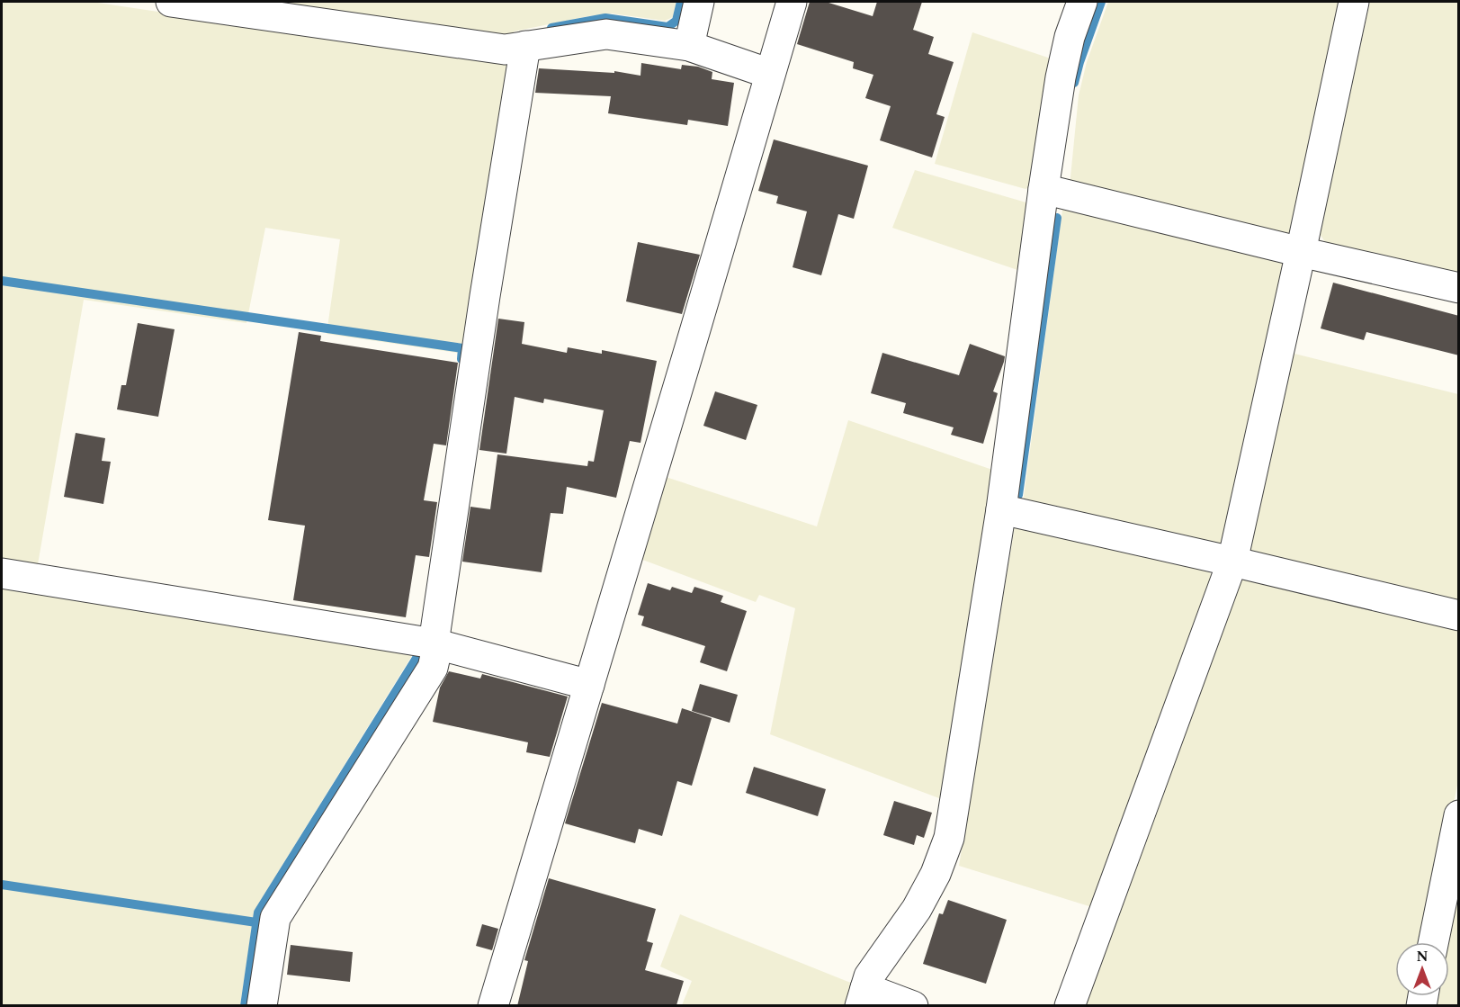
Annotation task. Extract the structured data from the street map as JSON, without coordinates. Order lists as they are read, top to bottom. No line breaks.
{"north":"top"}
